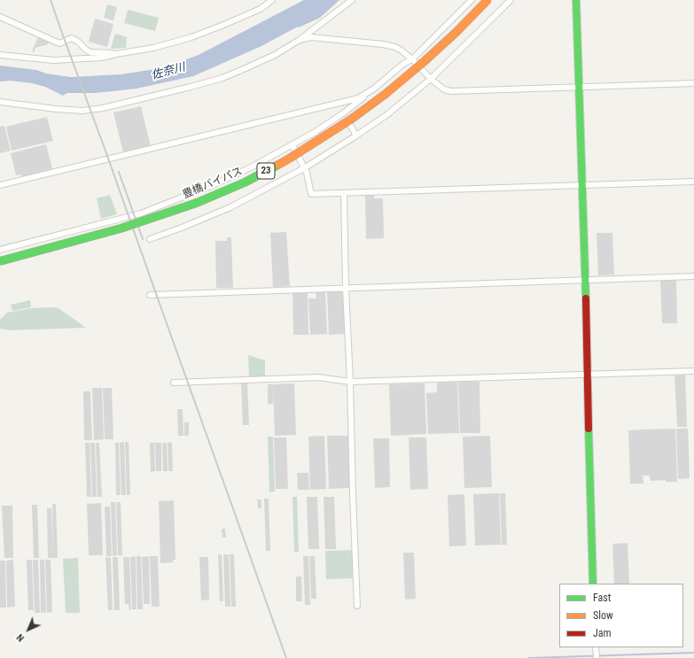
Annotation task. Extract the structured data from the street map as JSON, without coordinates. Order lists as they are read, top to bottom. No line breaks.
{"streets":{"main road":["23","豊橋バイパス"]},"water":["佐奈川"],"legend":["Fast","Slow","Jam"],"north":"bottom left"}
